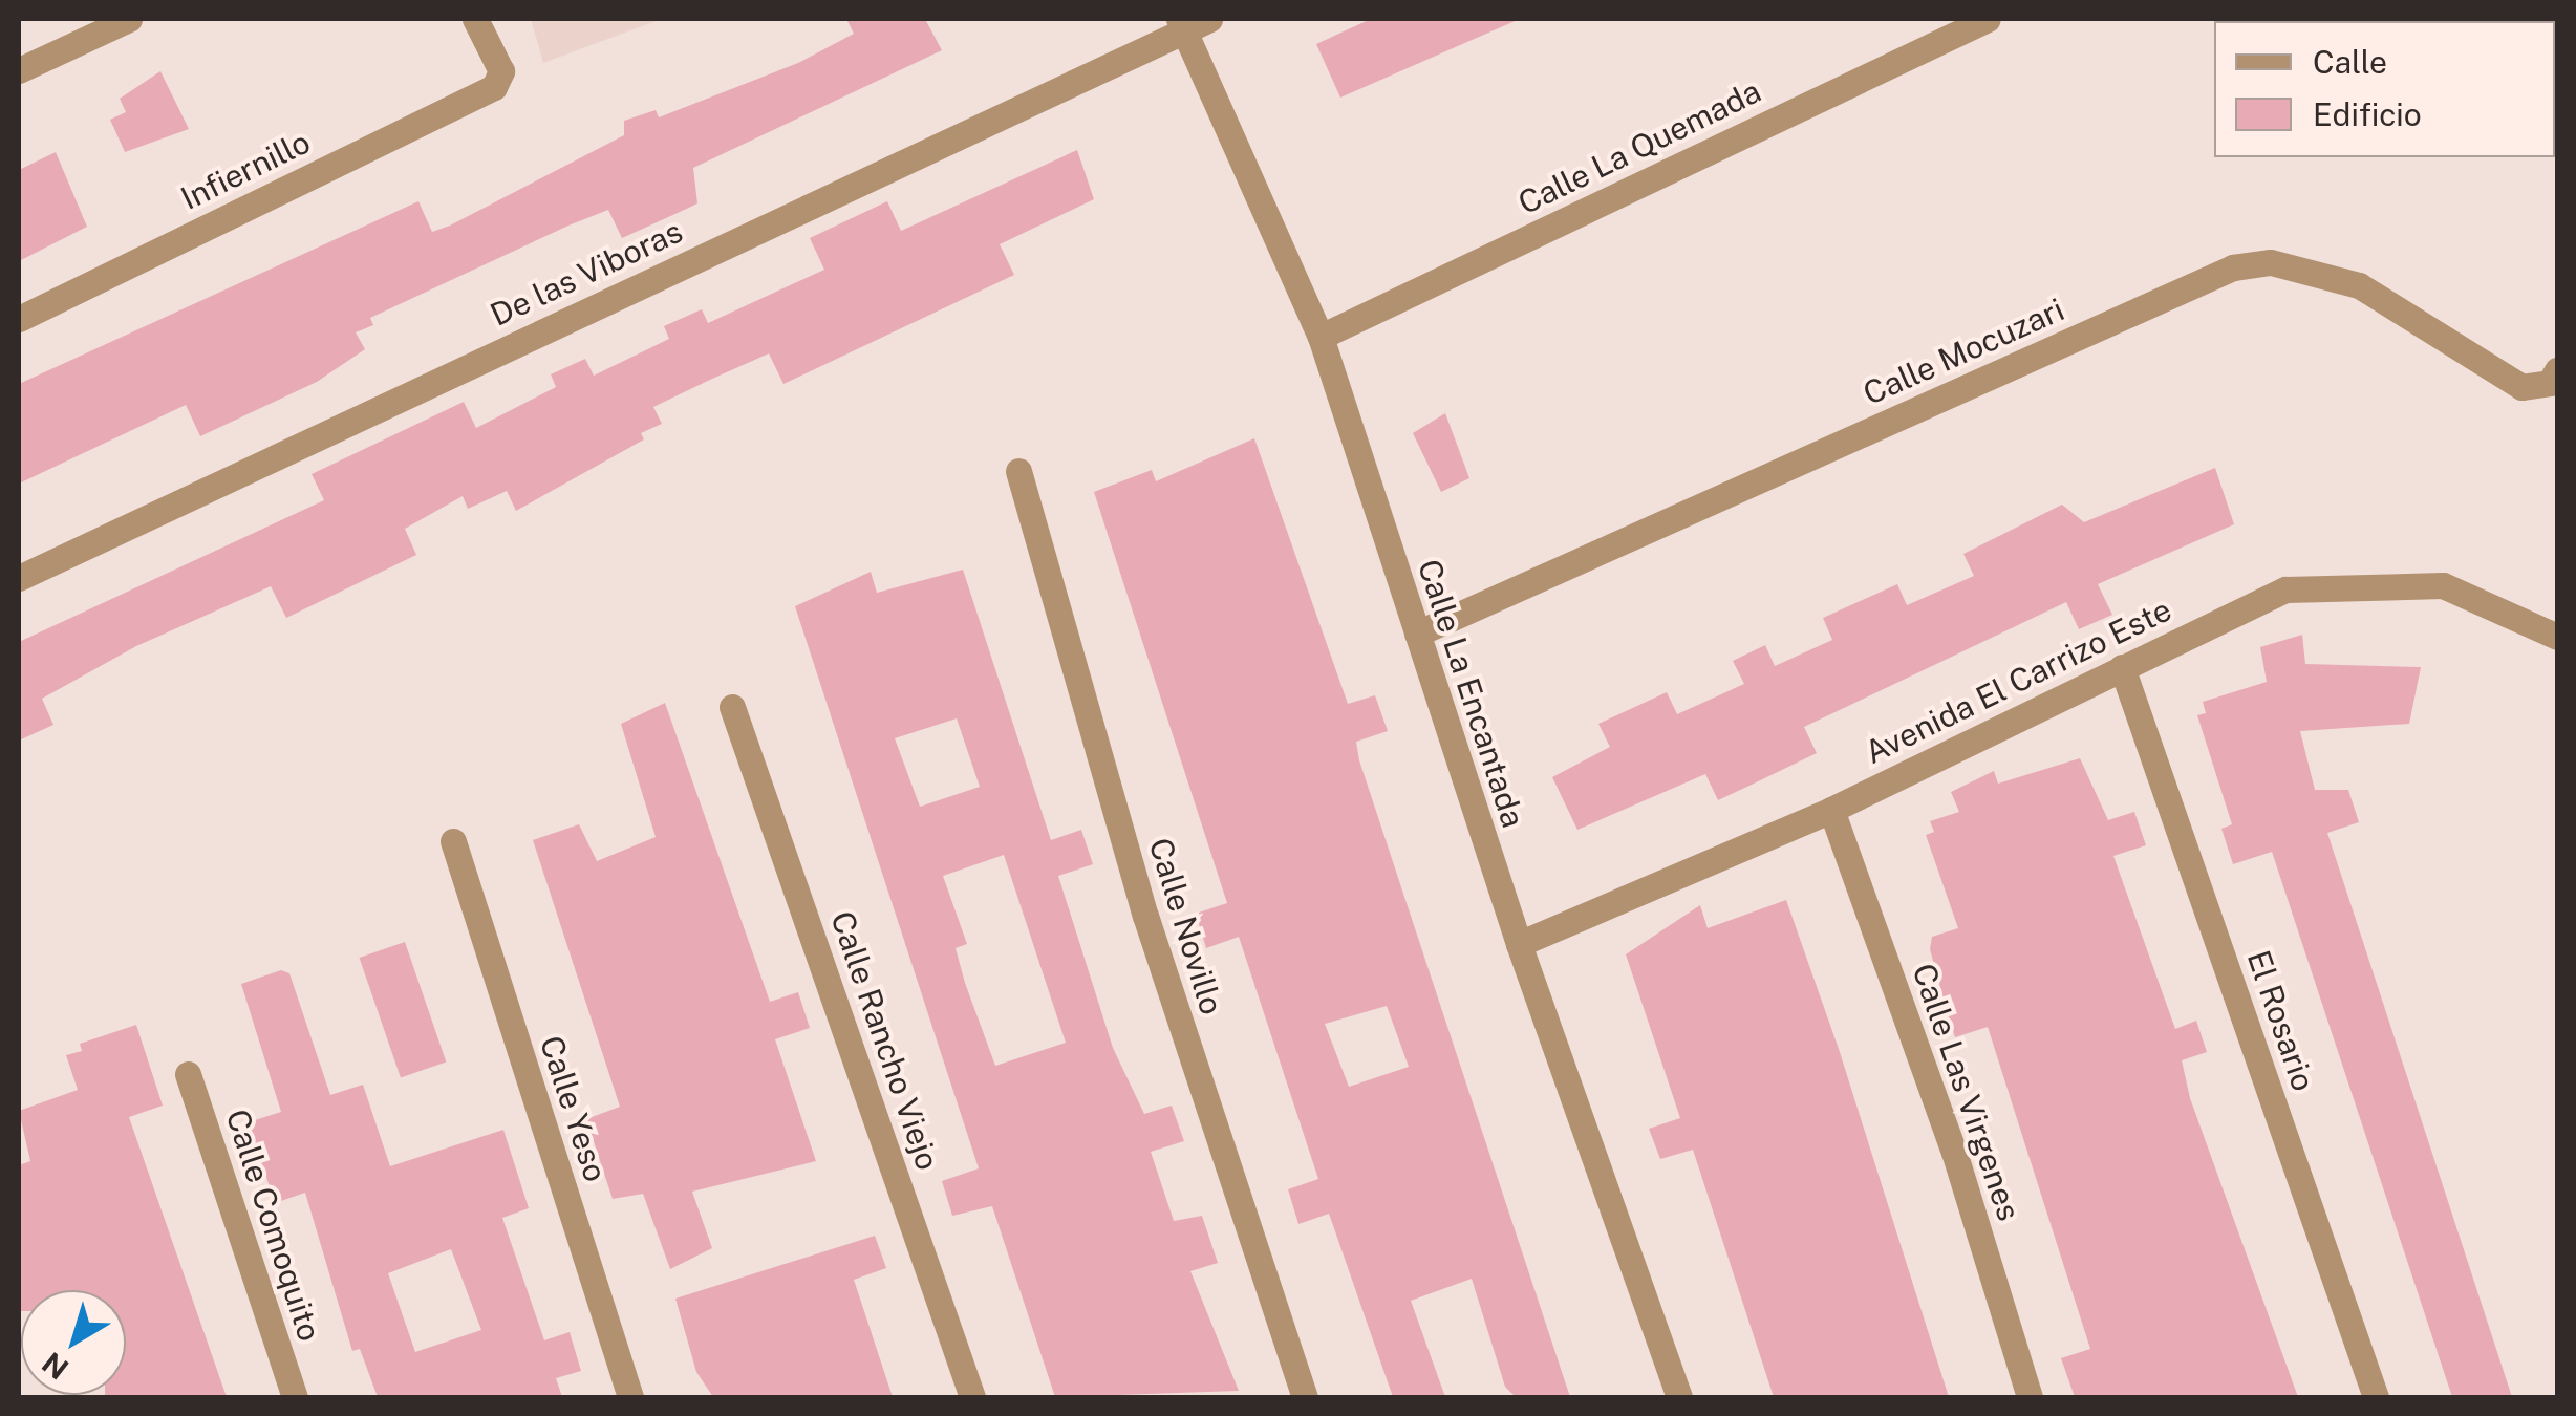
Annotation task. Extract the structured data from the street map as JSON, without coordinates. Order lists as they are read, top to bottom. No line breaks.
{"streets":{"street":["Calle La Quemada","Infiernillo","De las Viboras","Calle Mocuzari","Avenida El Carrizo Este","Calle La Encantada","Calle Novillo","El Rosario","Calle Rancho Viejo","Calle Las Virgenes","Calle Yeso","Calle Comoquito"]},"crossings":[["Calle La Quemada","Calle La Encantada"],["De las Viboras","Calle La Encantada"],["Calle Mocuzari","Calle La Encantada"],["Avenida El Carrizo Este","Calle La Encantada"],["Avenida El Carrizo Este","El Rosario"],["Avenida El Carrizo Este","Calle Las Virgenes"]],"legend":["Calle","Edificio"],"north":"bottom left"}
